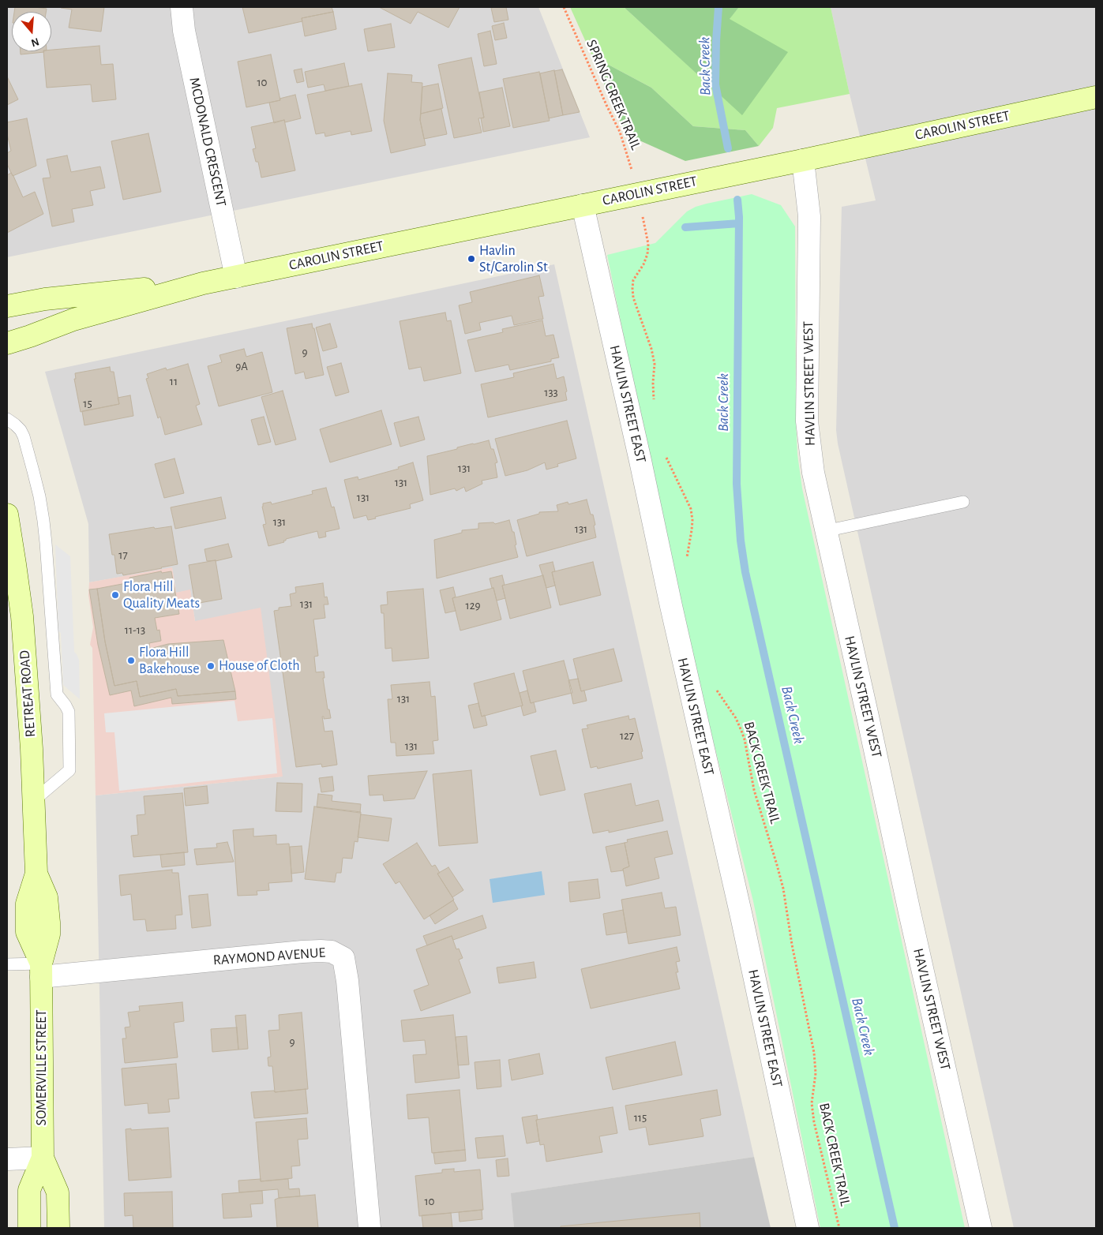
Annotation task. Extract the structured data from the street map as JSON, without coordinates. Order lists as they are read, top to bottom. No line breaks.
{"streets":{"street":["CAROLIN STREET","MCDONALD CRESCENT","HAVLIN STREET WEST","HAVLIN STREET EAST","RETREAT ROAD","RAYMOND AVENUE","SOMERVILLE STREET"],"path":["SPRING CREEK TRAIL","BACK CREEK TRAIL"]},"crossings":[["SPRING CREEK TRAIL","CAROLIN STREET"],["CAROLIN STREET","MCDONALD CRESCENT"],["CAROLIN STREET","HAVLIN STREET WEST"],["CAROLIN STREET","HAVLIN STREET EAST"],["RETREAT ROAD","RAYMOND AVENUE"],["RETREAT ROAD","SOMERVILLE STREET"],["RAYMOND AVENUE","SOMERVILLE STREET"]],"water":["Back Creek"],"places":["Havlin St/Carolin St","Flora Hill Quality Meats","Flora Hill Bakehouse","House of Cloth"],"house_numbers":["10","9","9A","11","133","15","131","131","131","131","131","17","131","129","11-13","131","127","131","9","115","10"],"north":"bottom"}
